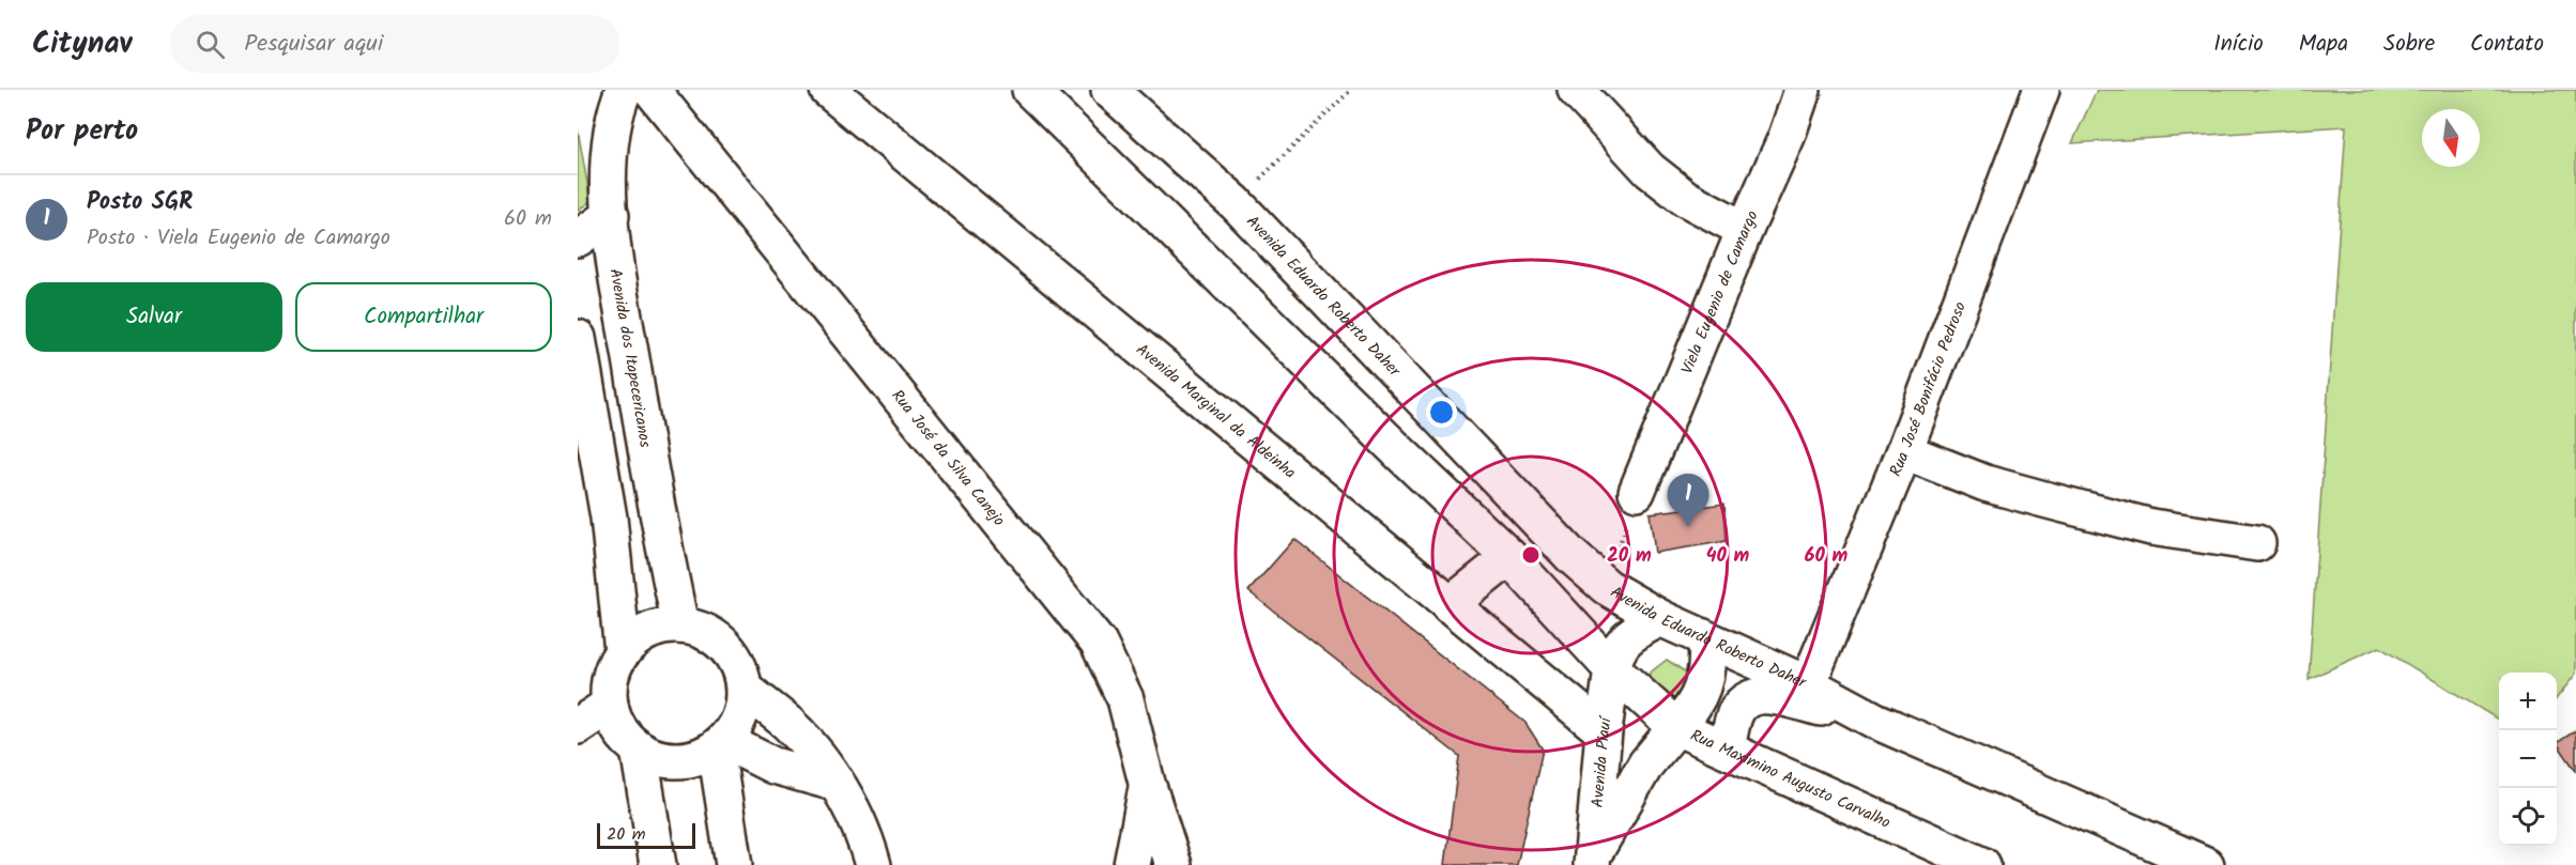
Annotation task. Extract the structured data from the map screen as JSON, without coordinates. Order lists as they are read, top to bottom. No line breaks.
{"streets":{"street":["Viela Eugenio de Camargo","Avenida Eduardo Roberto Daher","Avenida dos Itapecericanos","Rua José Bonifácio Pedroso","Avenida Marginal da Aldeinha","Rua José da Silva Canejo","Avenida Piauí","Rua Maximino Augusto Carvalho"]},"crossings":[["Avenida Eduardo Roberto Daher","Rua José Bonifácio Pedroso"],["Avenida Eduardo Roberto Daher","Avenida Piauí"],["Avenida Eduardo Roberto Daher","Rua Maximino Augusto Carvalho"],["Avenida Marginal da Aldeinha","Avenida Piauí"],["Avenida Piauí","Rua Maximino Augusto Carvalho"]],"scale_bar":"20 m","north":"bottom","page":{"header":"Citynav","search":"Pesquisar aqui","nav":["Início","Mapa","Sobre","Contato"],"heading":"Por perto","list":[{"mark":"1","name":"Posto SGR","note":"Posto · Viela Eugenio de Camargo","value":"60 m"}],"buttons":["Salvar","Compartilhar"],"pins":"1","map_buttons":["+","−"],"scale":"20 m"},"rings":["20 m","40 m","60 m"]}
